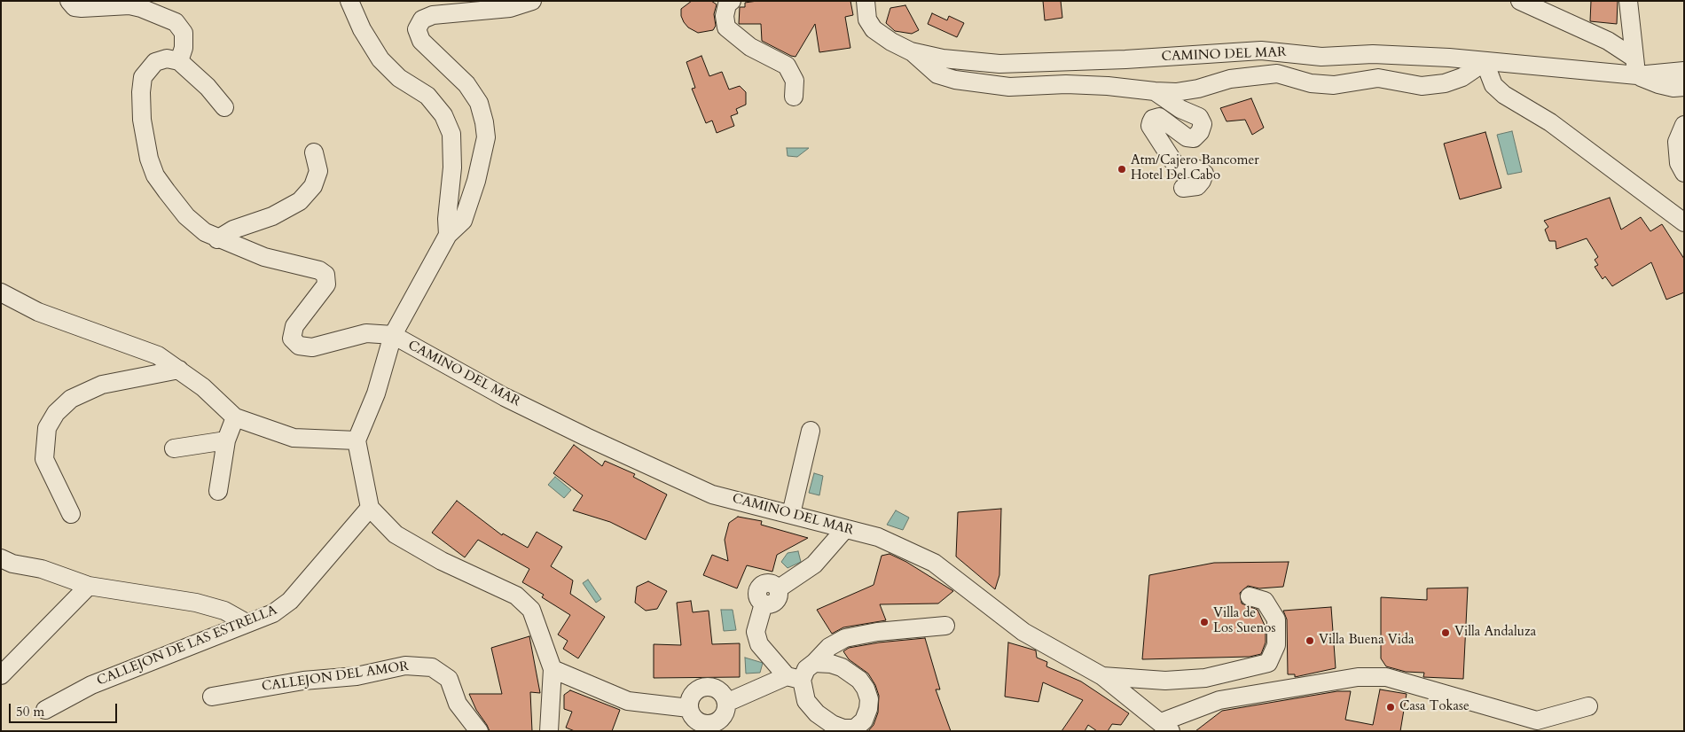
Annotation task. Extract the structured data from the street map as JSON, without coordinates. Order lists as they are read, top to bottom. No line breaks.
{"streets":{"street":["CAMINO DEL MAR","CALLEJON DE LAS ESTRELLA","CALLEJON DEL AMOR"]},"places":["Atm/Cajero Bancomer Hotel Del Cabo","Villa de Los Suenos","Villa Andaluza","Villa Buena Vida","Casa Tokase"],"scale_bar":"50 m"}
